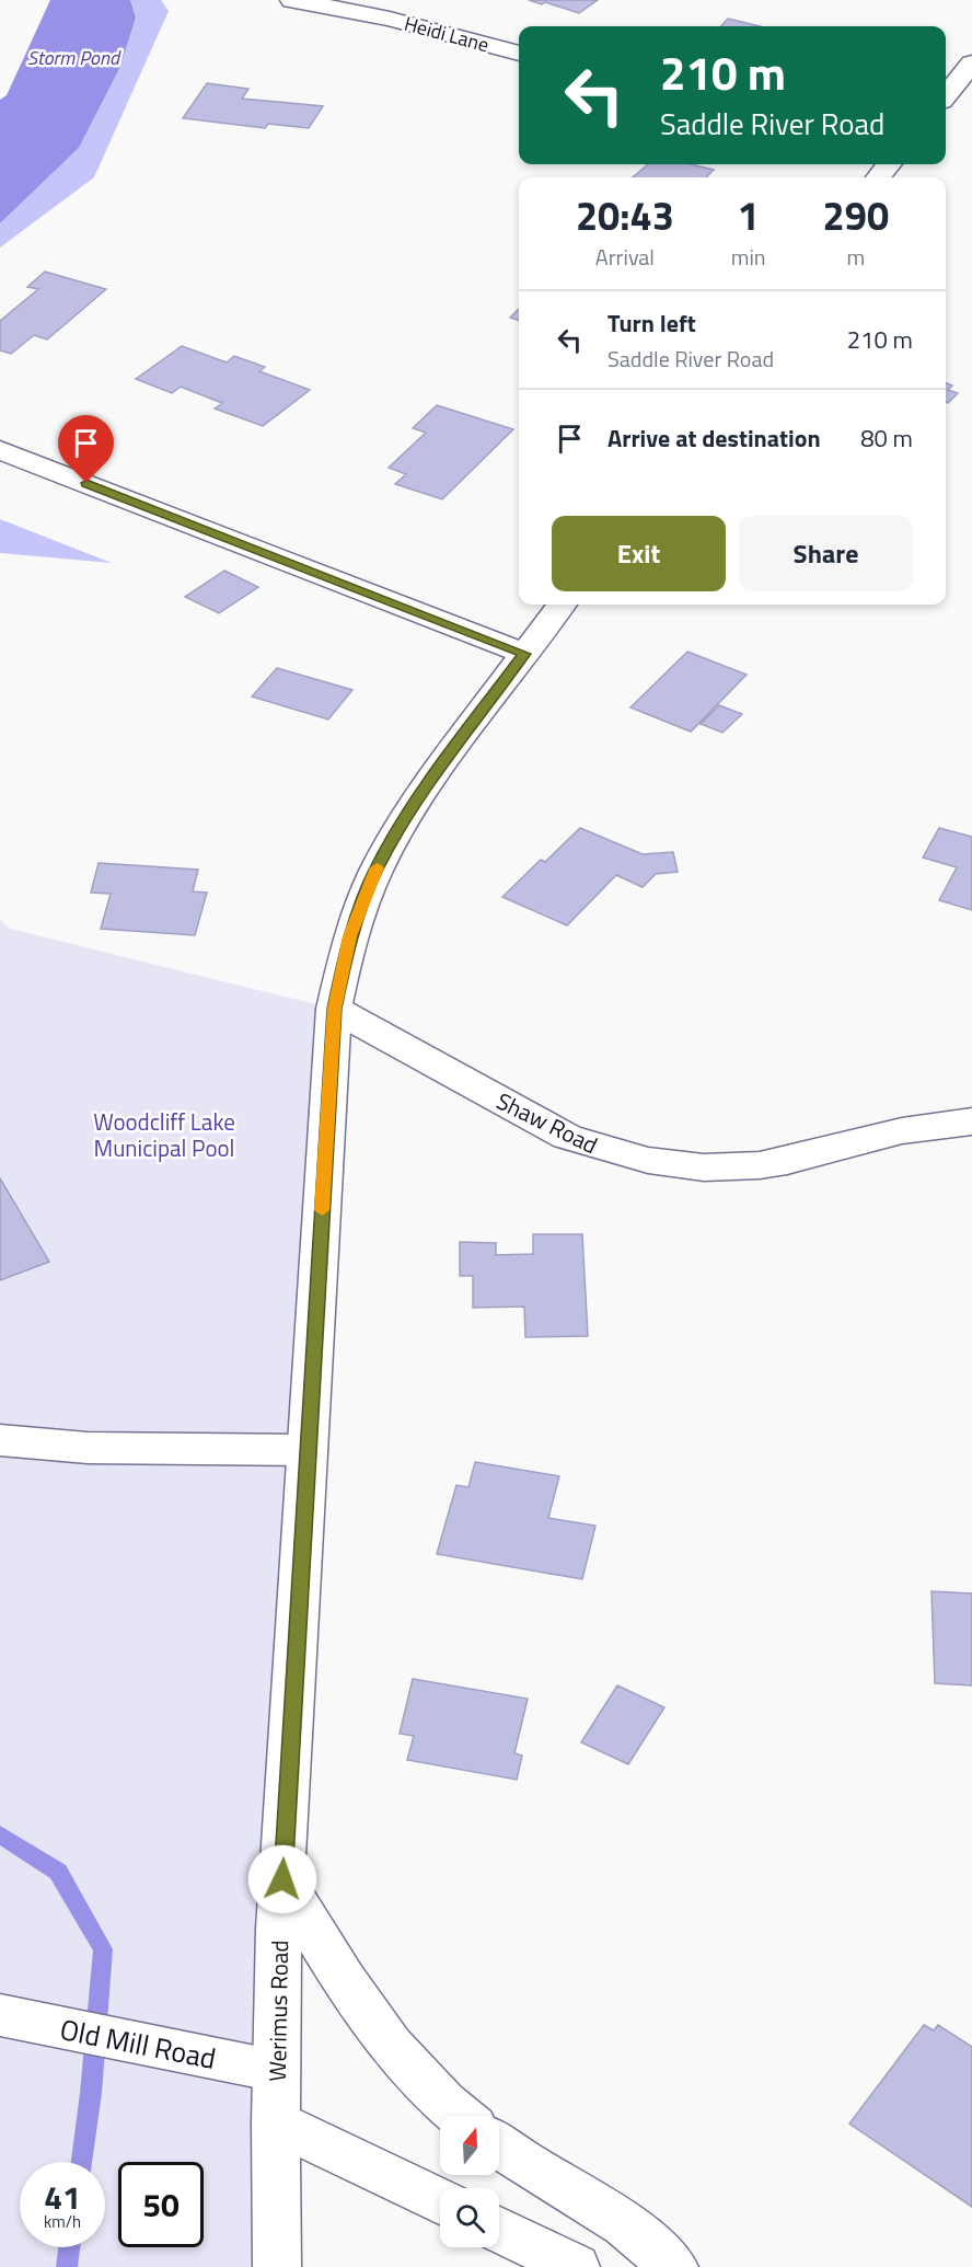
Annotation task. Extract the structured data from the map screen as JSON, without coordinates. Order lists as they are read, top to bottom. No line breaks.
{"streets":{"main road":["Heidi Lane","Shaw Road","Werimus Road","Old Mill Road"]},"crossings":[["Shaw Road","Werimus Road"],["Werimus Road","Old Mill Road"]],"water":["Storm Pond"],"parks":["Woodcliff Lake Municipal Pool"],"north":"top","page":{"turn":["210 m","Saddle River Road"],"eta":["20:43","Arrival","1","min","290","m"],"list":[{"name":"Turn left","note":"Saddle River Road","value":"210 m"},{"name":"Arrive at destination","value":"80 m"}],"buttons":["Exit","Share"],"speed":"41 km/h","limit":"50"}}
